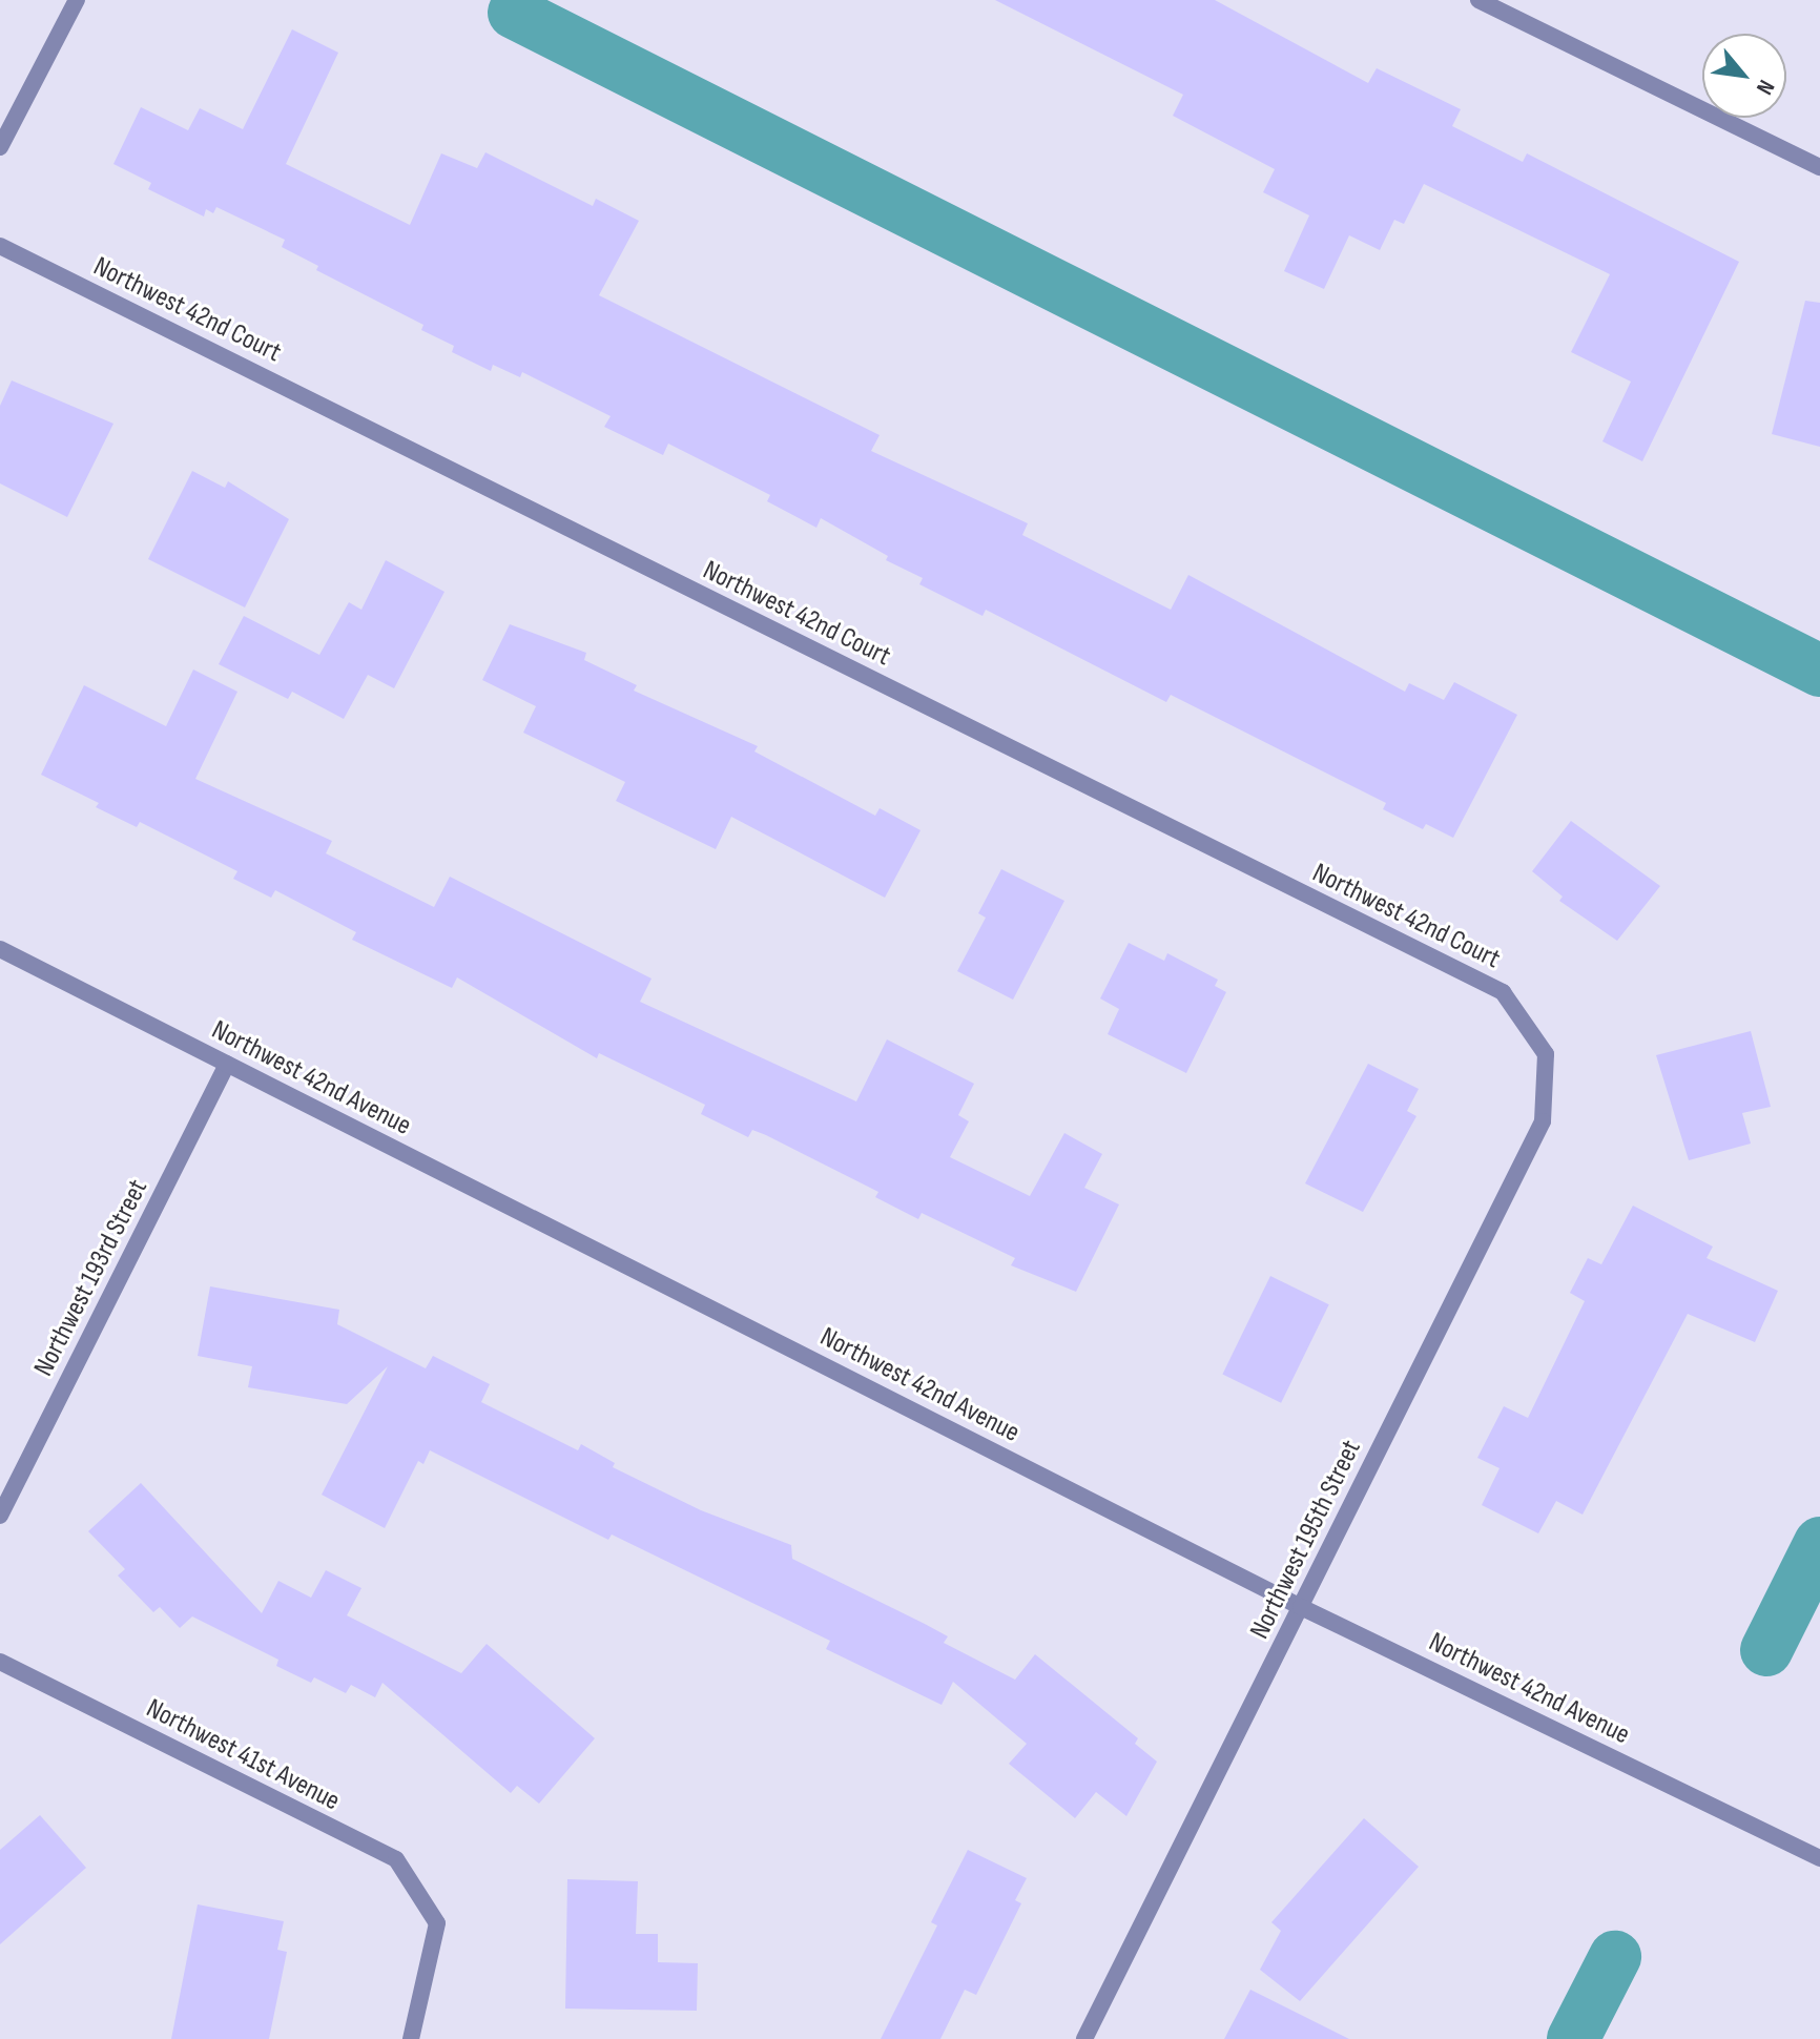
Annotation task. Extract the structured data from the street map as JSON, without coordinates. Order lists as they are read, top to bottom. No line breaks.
{"streets":{"street":["Northwest 42nd Court","Northwest 42nd Avenue","Northwest 193rd Street","Northwest 195th Street","Northwest 41st Avenue"]},"crossings":[["Northwest 42nd Court","Northwest 195th Street"],["Northwest 42nd Avenue","Northwest 193rd Street"],["Northwest 42nd Avenue","Northwest 195th Street"]],"north":"bottom right"}
